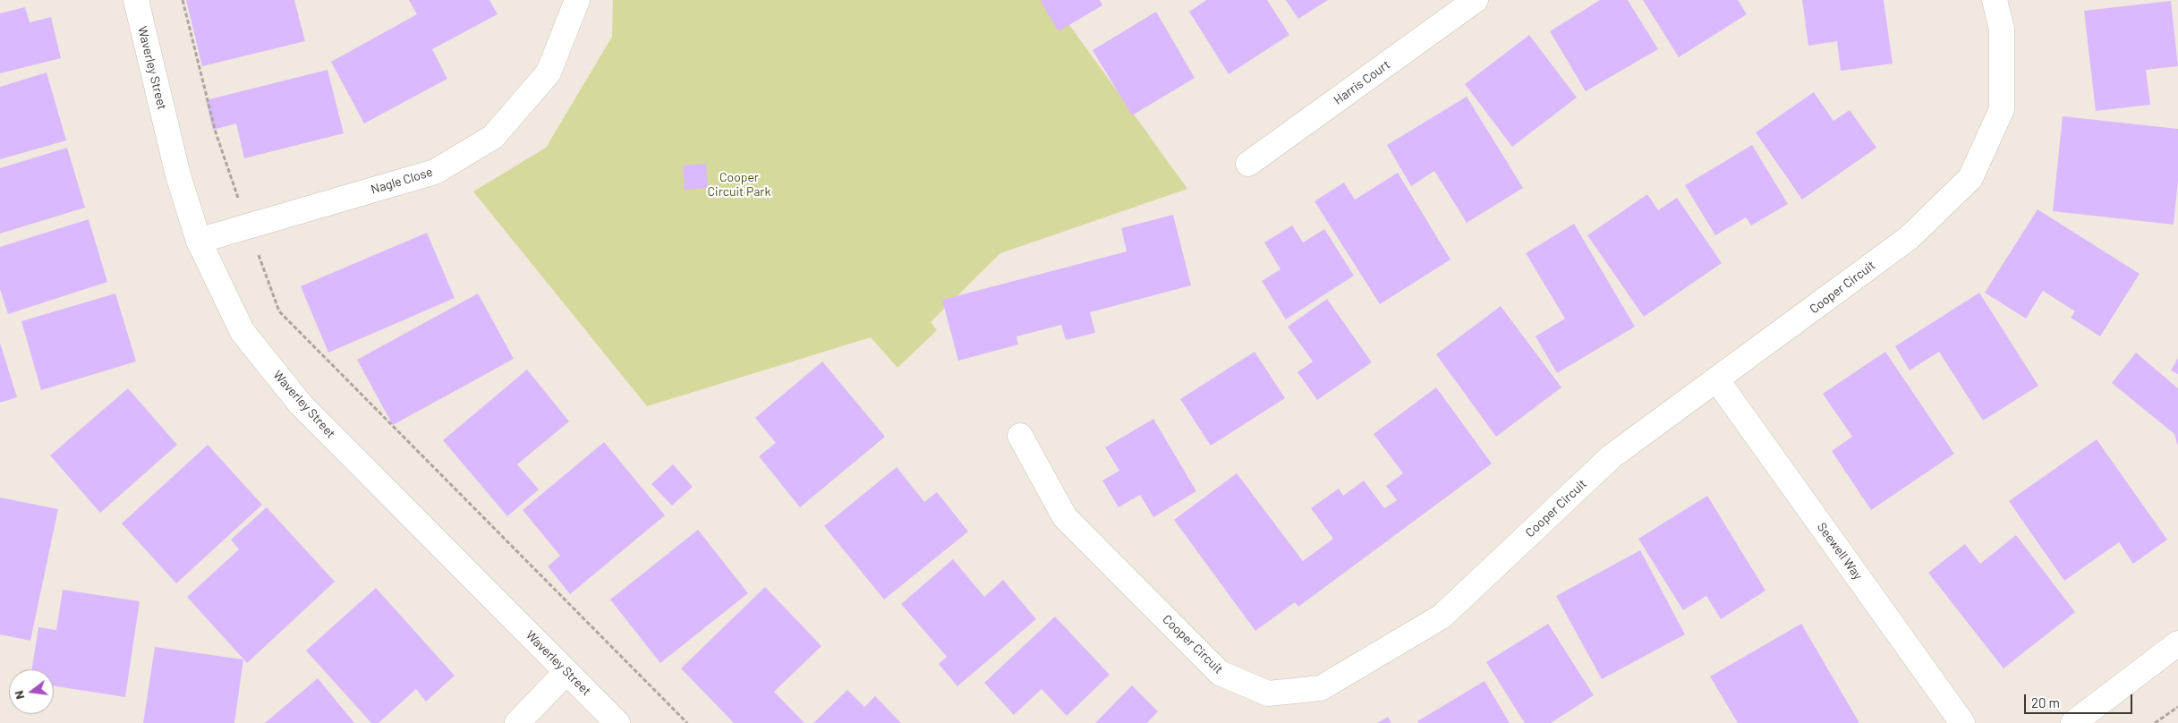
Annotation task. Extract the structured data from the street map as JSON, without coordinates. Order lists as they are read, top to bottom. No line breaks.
{"streets":{"street":["Waverley Street","Harris Court","Nagle Close","Cooper Circuit","Seewell Way"]},"crossings":[["Waverley Street","Nagle Close"],["Cooper Circuit","Seewell Way"]],"parks":["Cooper Circuit Park"],"scale_bar":"20 m","north":"left"}
